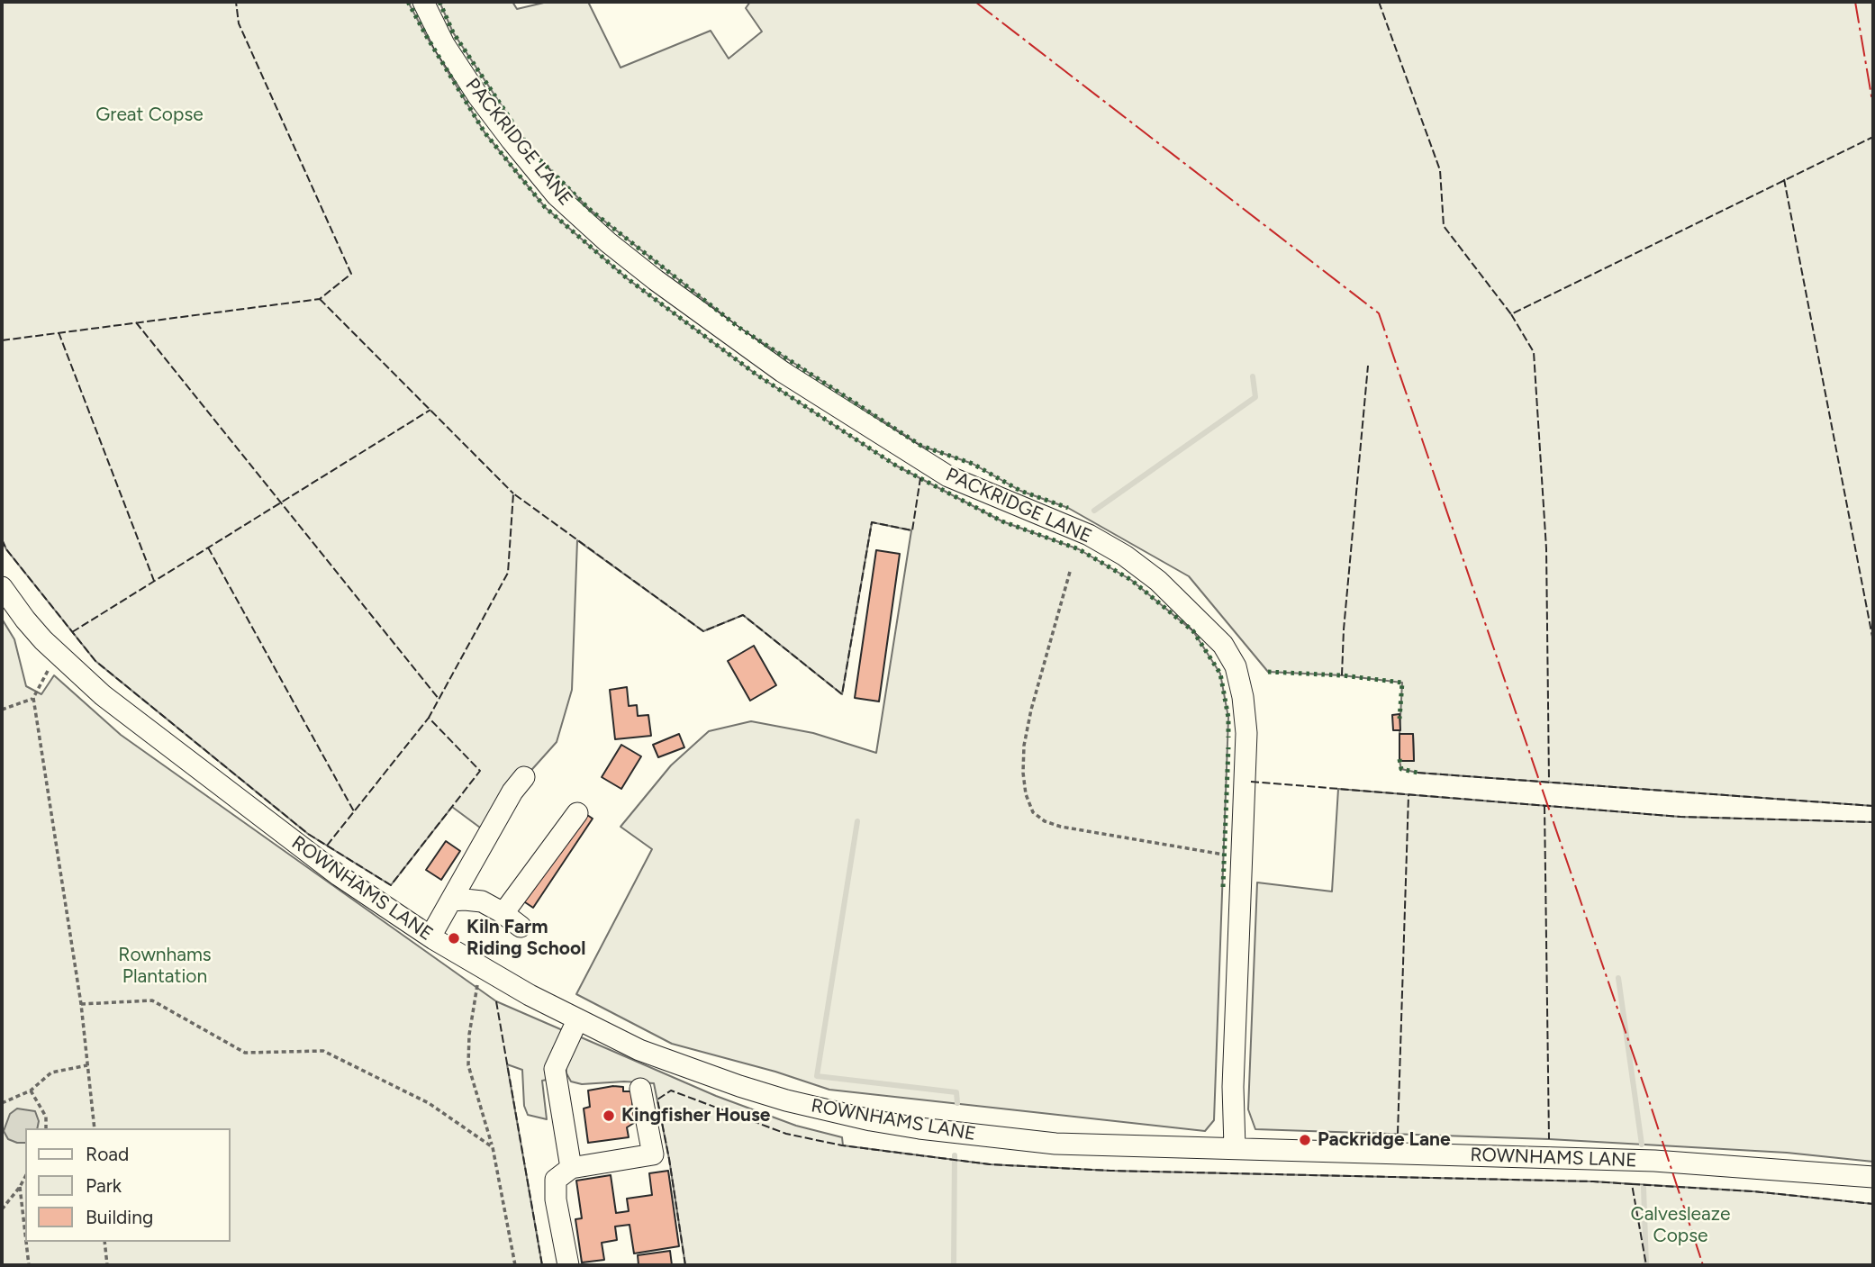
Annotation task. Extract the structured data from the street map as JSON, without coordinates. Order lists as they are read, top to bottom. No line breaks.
{"streets":{"street":["PACKRIDGE LANE","ROWNHAMS LANE"]},"crossings":[["PACKRIDGE LANE","ROWNHAMS LANE"]],"parks":["Great Copse","Rownhams Plantation","Calvesleaze Copse"],"places":["Kiln Farm Riding School","Kingfisher House","Packridge Lane"],"legend":["Road","Park","Building"]}
